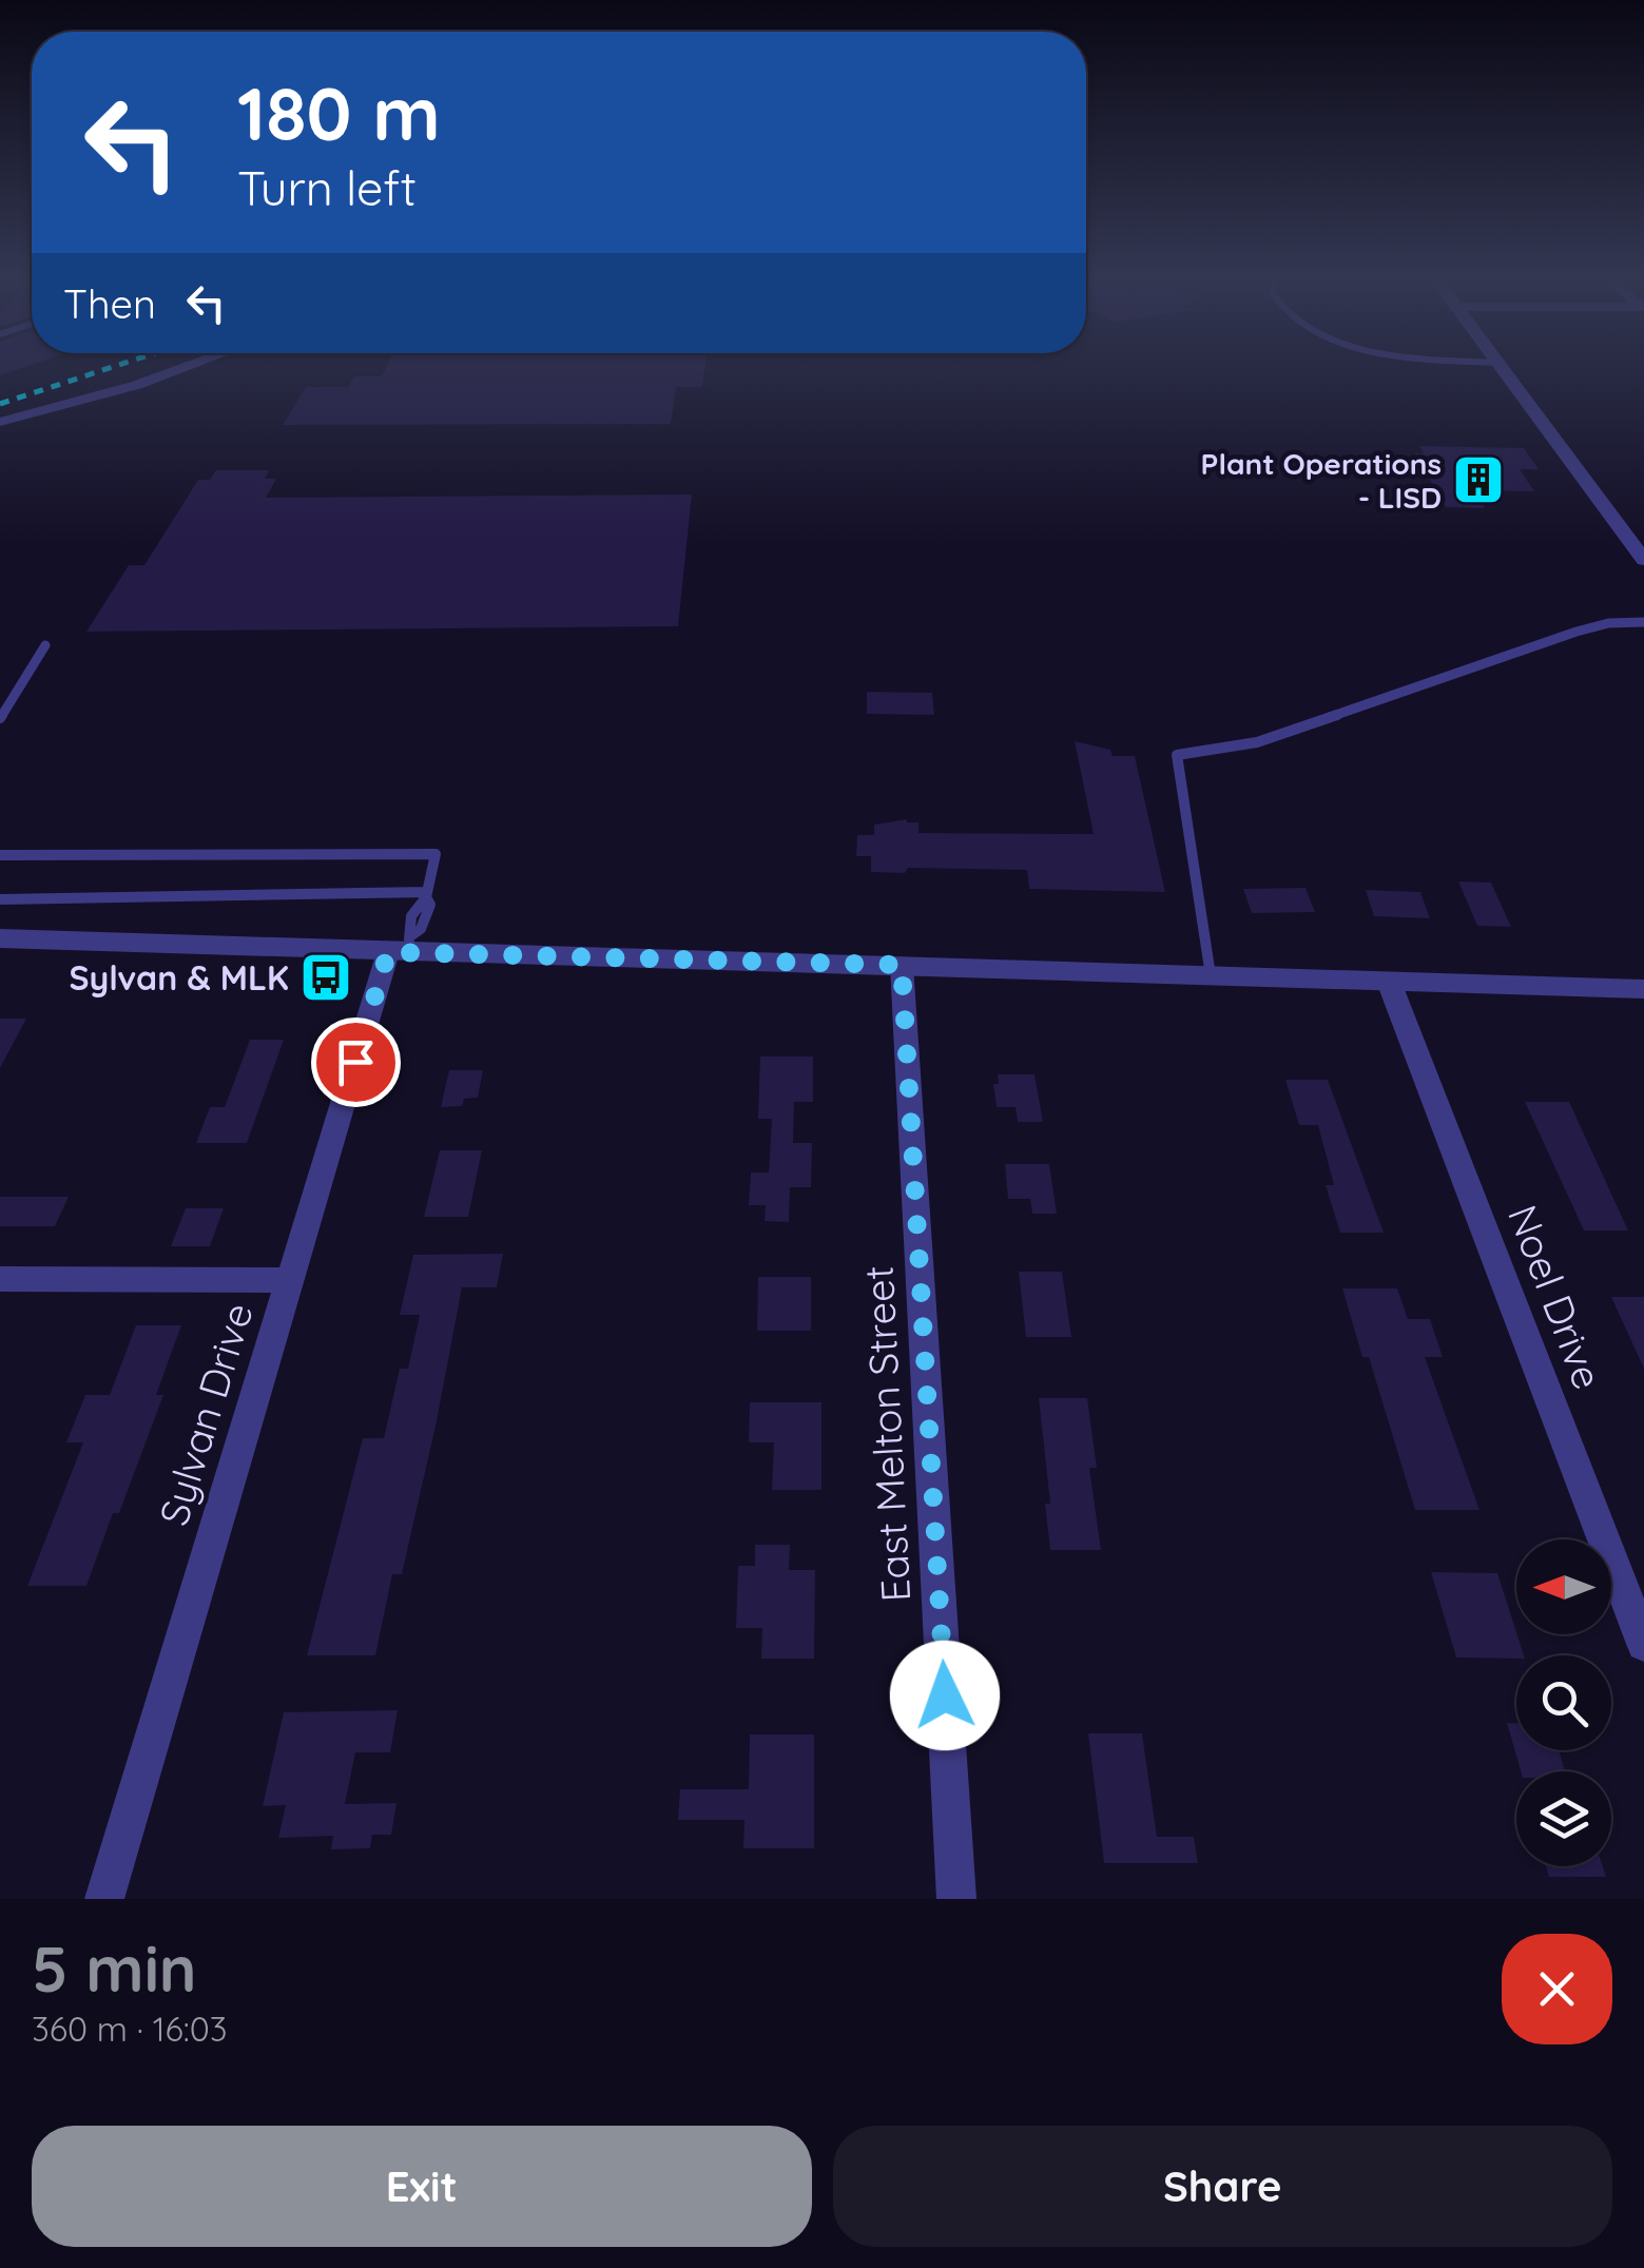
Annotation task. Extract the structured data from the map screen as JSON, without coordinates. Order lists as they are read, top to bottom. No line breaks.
{"streets":{"street":["Noel Drive","Sylvan Drive","East Melton Street"]},"places":{"building":["Plant Operations - LISD"],"bus stop":["Sylvan & MLK"]},"north":"left","page":{"turn":["180 m","Turn left"],"then":"Then","heading":["5 min","360 m · 16:03"],"buttons":["Exit","Share"]}}
